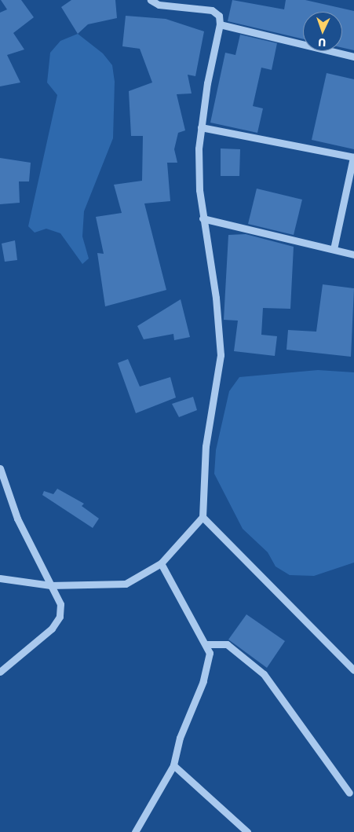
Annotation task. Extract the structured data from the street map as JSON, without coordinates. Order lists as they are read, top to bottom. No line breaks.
{"north":"bottom"}
